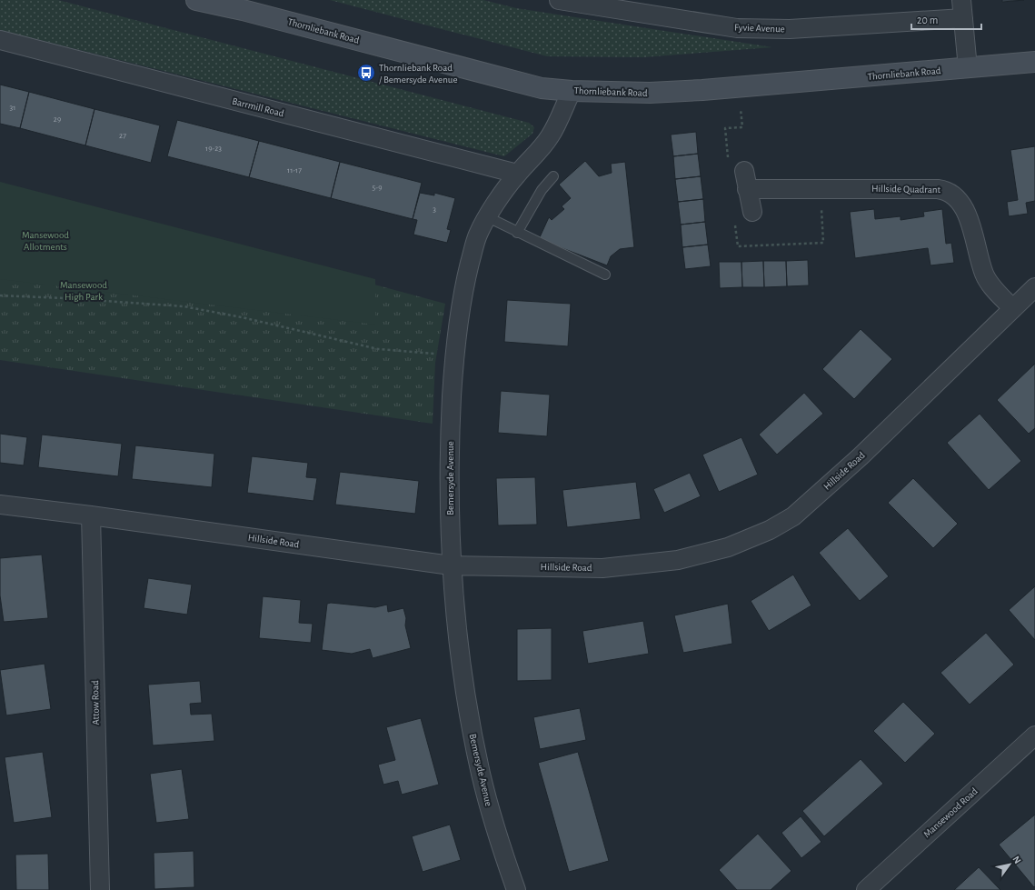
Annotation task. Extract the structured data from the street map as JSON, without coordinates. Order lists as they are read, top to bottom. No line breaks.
{"streets":{"main road":["Thornliebank Road"],"street":["Fyvie Avenue","Barrmill Road","Hillside Quadrant","Hillside Road","Bemersyde Avenue","Attow Road","Mansewood Road"]},"crossings":[["Thornliebank Road","Bemersyde Avenue"],["Barrmill Road","Bemersyde Avenue"],["Hillside Quadrant","Hillside Road"],["Hillside Road","Bemersyde Avenue"],["Hillside Road","Attow Road"]],"parks":["Mansewood Allotments","Mansewood High Park"],"places":{"bus stop":["Thornliebank Road / Bemersyde Avenue"]},"house_numbers":["31","29","27","19-23","11-17","5-9","3"],"scale_bar":"20 m","north":"top right"}
